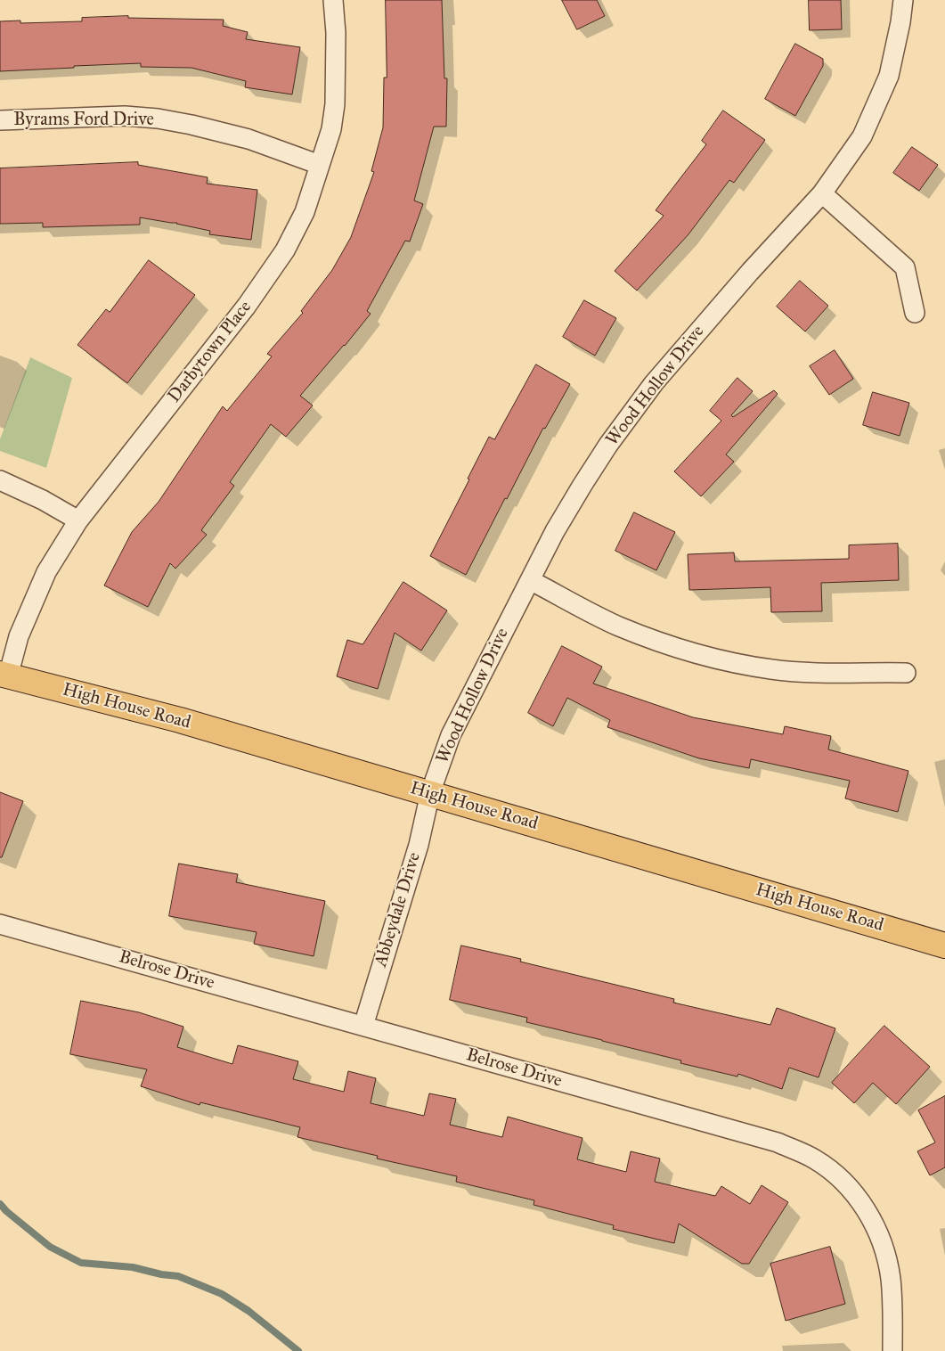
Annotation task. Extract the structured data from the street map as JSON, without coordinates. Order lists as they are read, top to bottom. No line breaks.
{"streets":{"main road":["High House Road"],"street":["Byrams Ford Drive","Darbytown Place","Wood Hollow Drive","Abbeydale Drive","Belrose Drive"]},"crossings":[["Byrams Ford Drive","Darbytown Place"],["Darbytown Place","High House Road"],["Wood Hollow Drive","High House Road"],["Wood Hollow Drive","Abbeydale Drive"],["High House Road","Abbeydale Drive"],["Abbeydale Drive","Belrose Drive"]]}
